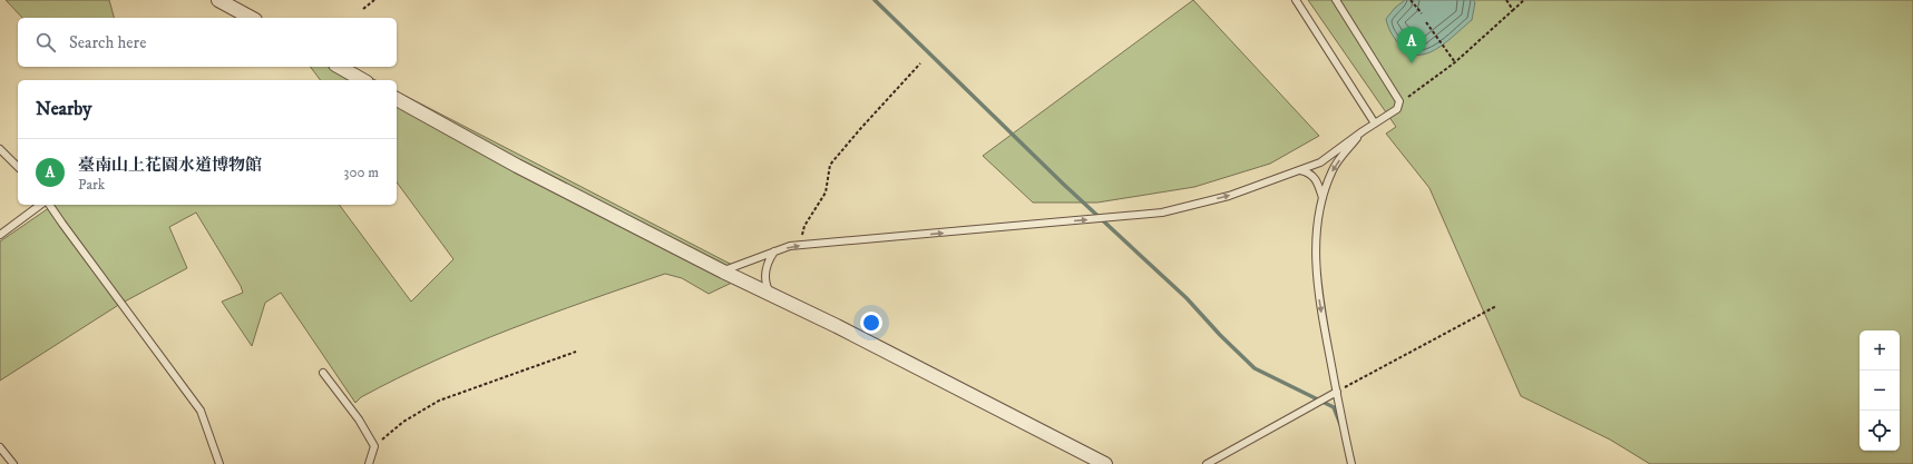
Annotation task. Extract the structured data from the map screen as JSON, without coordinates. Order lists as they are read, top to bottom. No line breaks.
{"page":{"search":"Search here","pins":"A","heading":"Nearby","list":[{"mark":"A","name":"臺南山上花園水道博物館","note":"Park","value":"300 m"}],"map_buttons":["+","−"]}}
